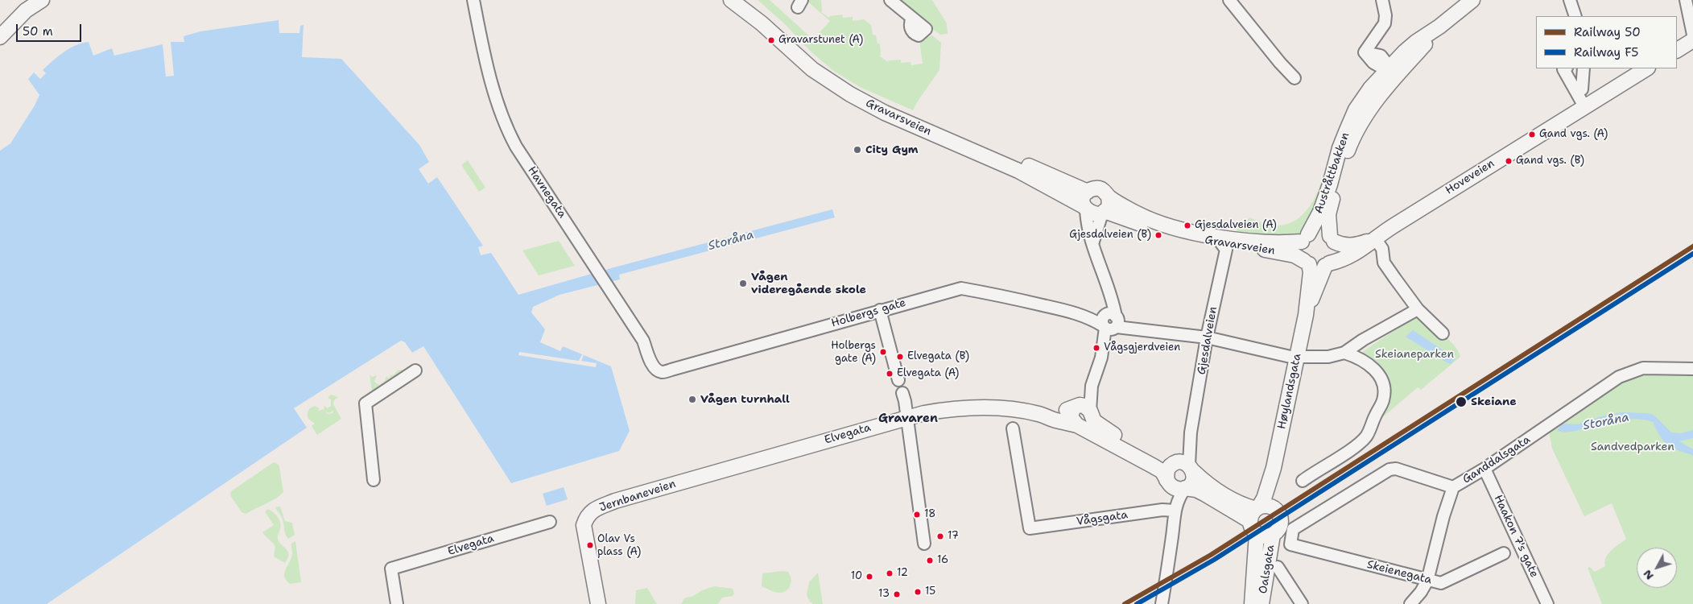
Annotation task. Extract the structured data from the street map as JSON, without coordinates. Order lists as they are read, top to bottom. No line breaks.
{"streets":{"main road":["Gravarsveien","Austråttbakken","Hoveveien","Høylandsgata","Elvegata","Jernbaneveien","Oalsgata"],"street":["Havnegata","Holbergs gate","Gjesdalveien","Ganddalsgata","Vågsgata","Haakon 7's gate","Skeienegata"]},"crossings":[["Gravarsveien","Austråttbakken"],["Gravarsveien","Hoveveien"],["Gravarsveien","Gjesdalveien"],["Gravarsveien","Høylandsgata"],["Austråttbakken","Hoveveien"],["Austråttbakken","Høylandsgata"],["Hoveveien","Høylandsgata"],["Havnegata","Holbergs gate"],["Gjesdalveien","Elvegata"],["Høylandsgata","Oalsgata"],["Elvegata","Jernbaneveien"],["Ganddalsgata","Haakon 7's gate"],["Ganddalsgata","Skeienegata"]],"districts":["Gravaren"],"water":["Storåna"],"parks":["Skeianeparken","Sandvedparken"],"places":["Gravarstunet (A)","Gand vgs. (A)","City Gym","Gand vgs. (B)","Gjesdalveien (A)","Gjesdalveien (B)","Vågen videregående skole","Vågsgjerdveien","Holbergs gate (A)","Elvegata (B)","Elvegata (A)","Vågen turnhall","Skeiane","18","17","Olav Vs plass (A)","16","12","10","15","13"],"lines":["rail line 50","rail line F5"],"legend":["Railway 50","Railway F5"],"scale_bar":"50 m","north":"bottom left"}
